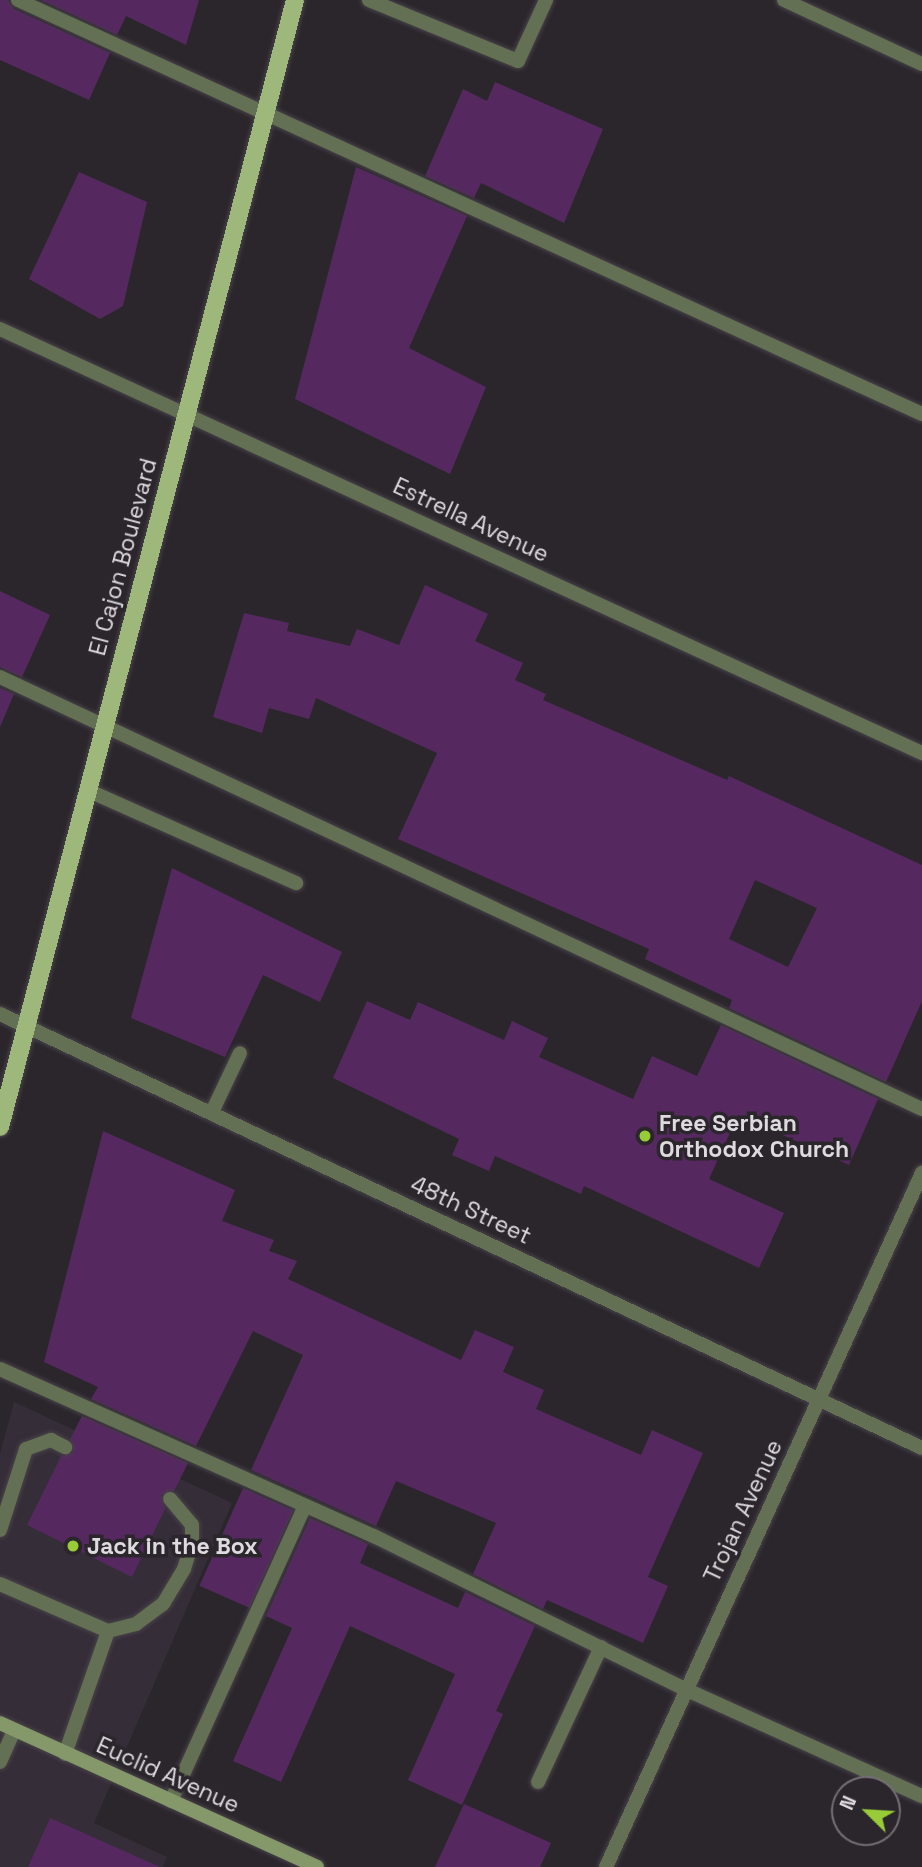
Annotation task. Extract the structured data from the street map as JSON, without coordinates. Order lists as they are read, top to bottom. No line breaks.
{"streets":{"main road":["El Cajon Boulevard","Euclid Avenue"],"street":["Estrella Avenue","48th Street","Trojan Avenue"]},"crossings":[["Estrella Avenue","El Cajon Boulevard"],["El Cajon Boulevard","48th Street"],["48th Street","Trojan Avenue"]],"places":["Free Serbian Orthodox Church","Jack in the Box"],"north":"top left"}
